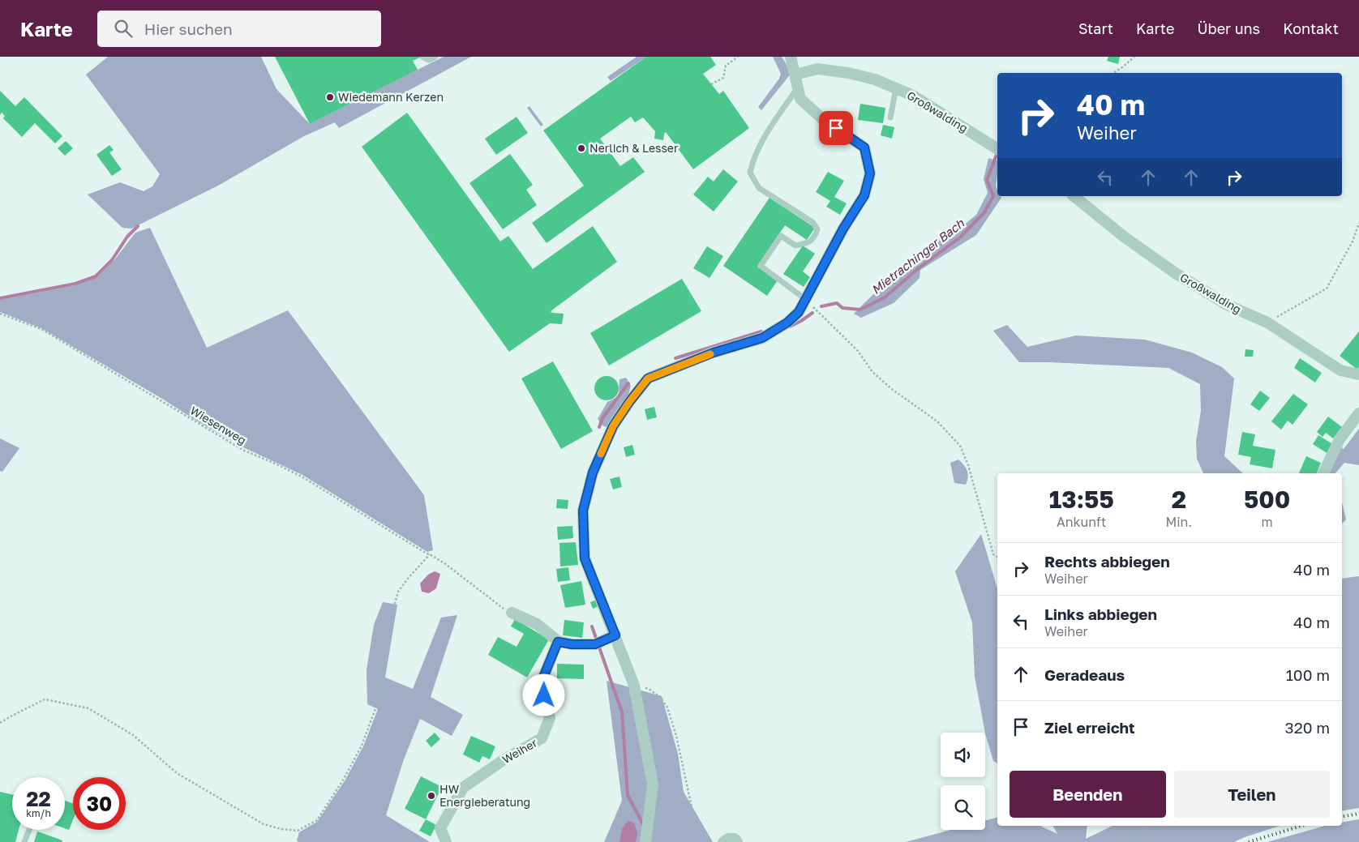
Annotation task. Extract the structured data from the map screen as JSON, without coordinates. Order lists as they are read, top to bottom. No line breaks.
{"streets":{"street":["Großwalding","Weiher"],"path":["Wiesenweg"]},"water":["Mietrachinger Bach"],"places":["Wiedemann Kerzen","Nerlich & Lesser","HW Energieberatung"],"page":{"header":"Karte","search":"Hier suchen","nav":["Start","Karte","Über uns","Kontakt"],"turn":["40 m","Weiher"],"eta":["13:55","Ankunft","2","Min.","500","m"],"list":[{"name":"Rechts abbiegen","note":"Weiher","value":"40 m"},{"name":"Links abbiegen","note":"Weiher","value":"40 m"},{"name":"Geradeaus","value":"100 m"},{"name":"Ziel erreicht","value":"320 m"}],"buttons":["Beenden","Teilen"],"speed":"22 km/h","limit":"30"}}
